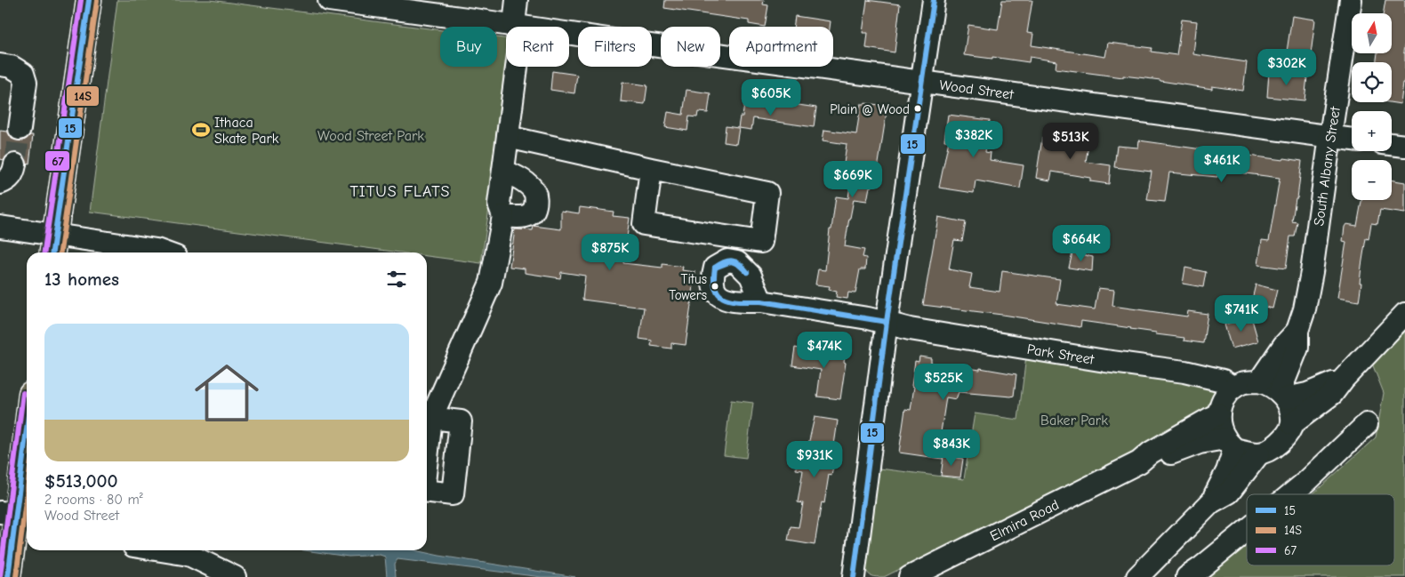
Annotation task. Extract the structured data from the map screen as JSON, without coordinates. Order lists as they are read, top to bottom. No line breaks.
{"streets":{"street":["Wood Street","South Albany Street","Park Street","Elmira Road"]},"crossings":[["Wood Street","South Albany Street"],["South Albany Street","Park Street"],["South Albany Street","Elmira Road"],["Park Street","Elmira Road"]],"districts":["TITUS FLATS"],"parks":["Wood Street Park","Baker Park"],"places":{"other":["Plain @ Wood","Titus Towers"],"sports":["Ithaca Skate Park"]},"lines":["transit line 15","transit line 67","transit line 14S"],"legend":["15","14S","67"],"north":"top","page":{"map_buttons":["+","−"],"chip":["Buy","Rent","Filters","New","Apartment"],"price":["$302K","$605K","$382K","$513K","$461K","$669K","$664K","$875K","$741K","$474K","$525K","$843K","$931K"],"heading":"13 homes","list":[{"name":"$513,000","note":"2 rooms · 80 m² · Wood Street"}]}}
